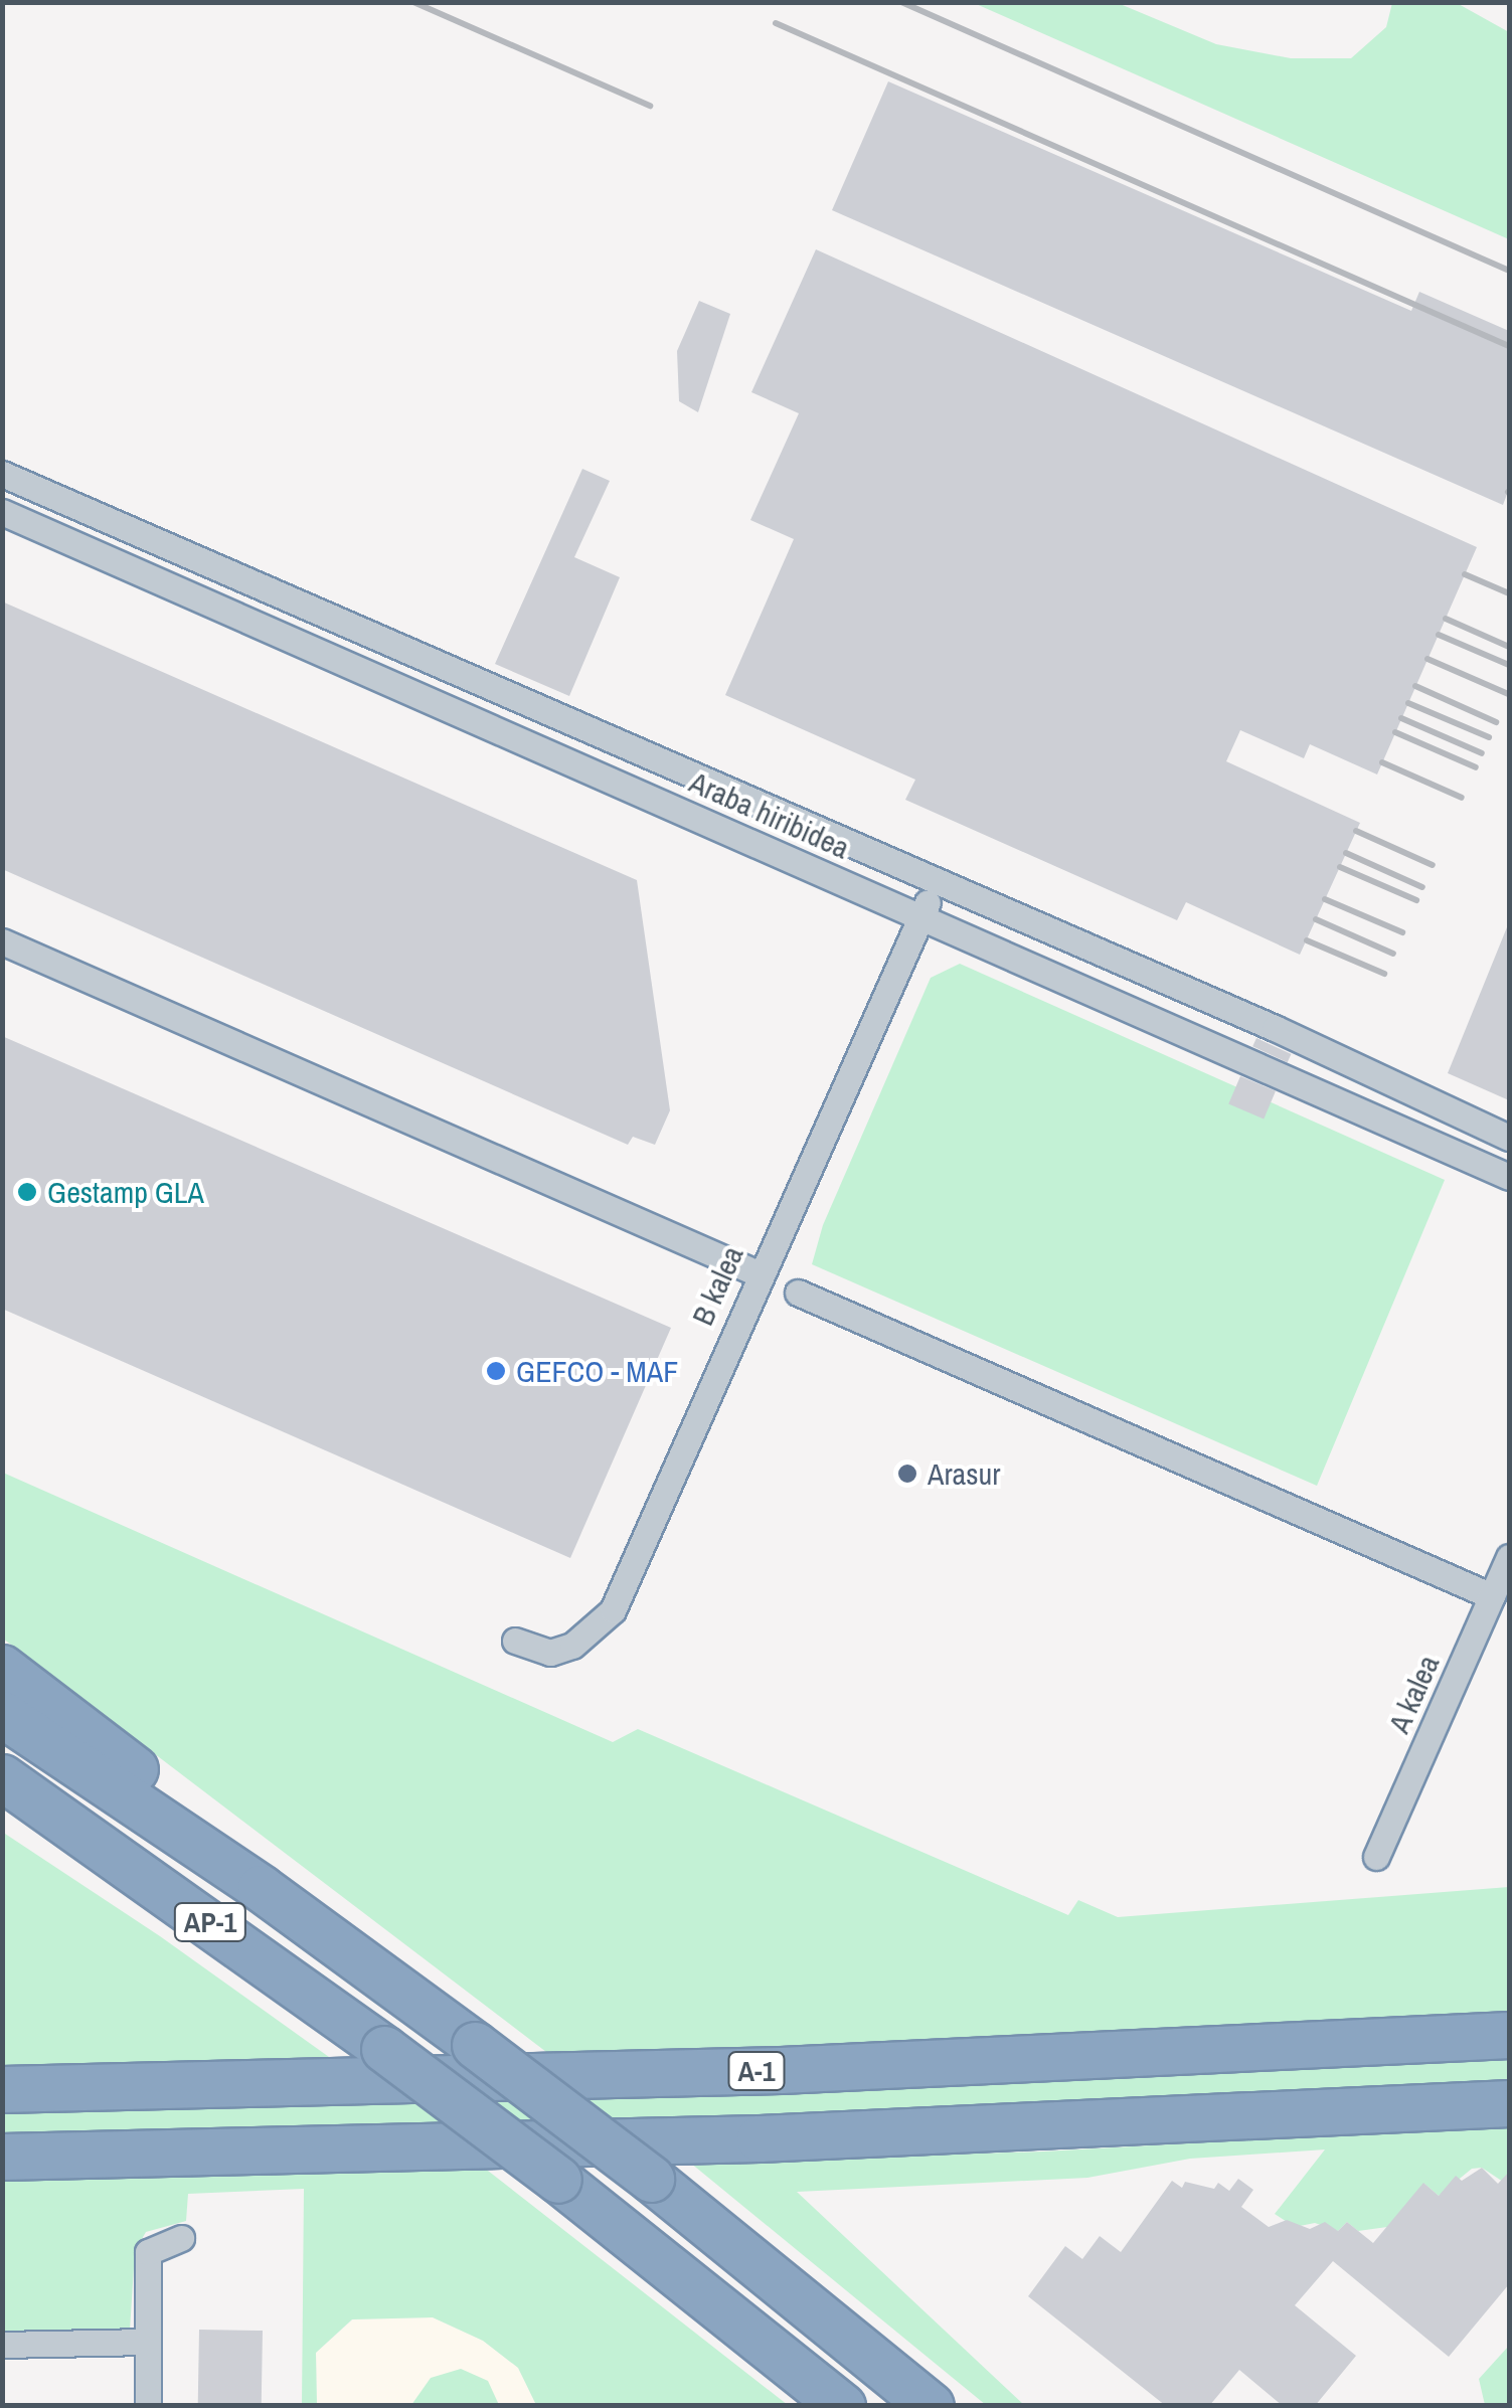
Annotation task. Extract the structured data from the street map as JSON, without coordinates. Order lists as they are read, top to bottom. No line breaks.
{"streets":{"highway":["AP-1","A-1"],"street":["Araba hiribidea","B kalea","A kalea"]},"crossings":[["Araba hiribidea","B kalea"]],"places":["Gestamp GLA","GEFCO - MAF","Arasur"]}
